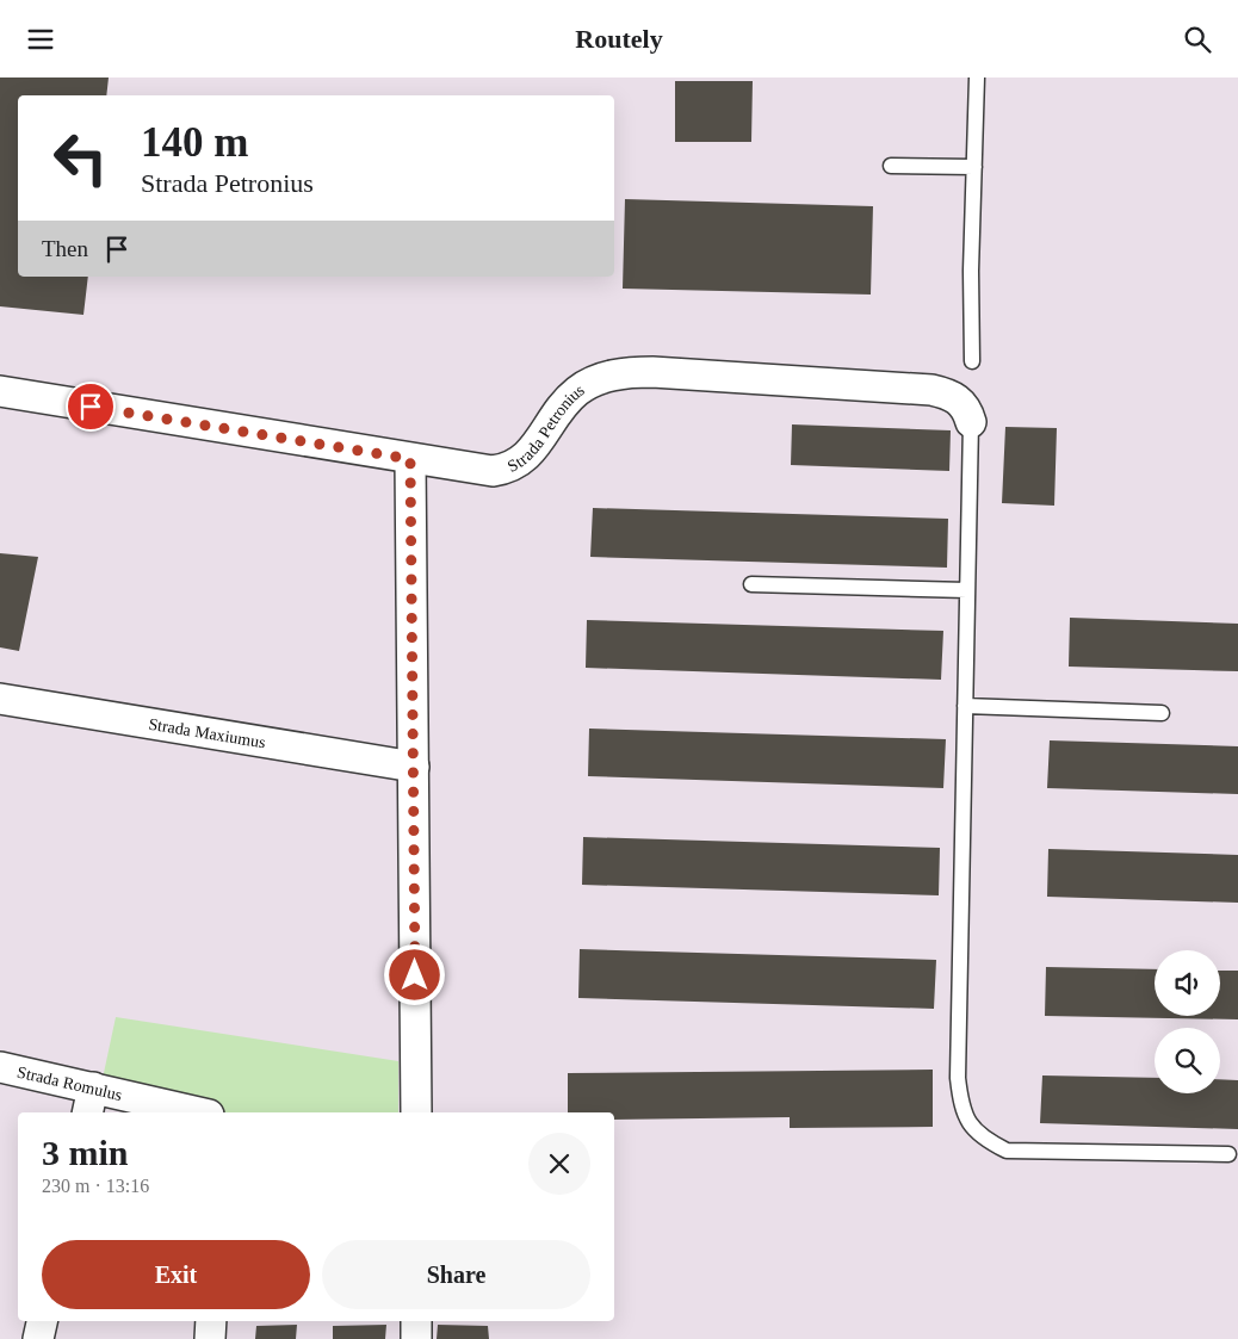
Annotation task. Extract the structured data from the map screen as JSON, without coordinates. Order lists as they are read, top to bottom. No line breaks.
{"streets":{"street":["Strada Petronius","Strada Maxiumus","Strada Romulus"]},"page":{"header":"Routely","turn":["140 m","Strada Petronius"],"then":"Then","heading":["3 min","230 m · 13:16"],"buttons":["Exit","Share"]}}
